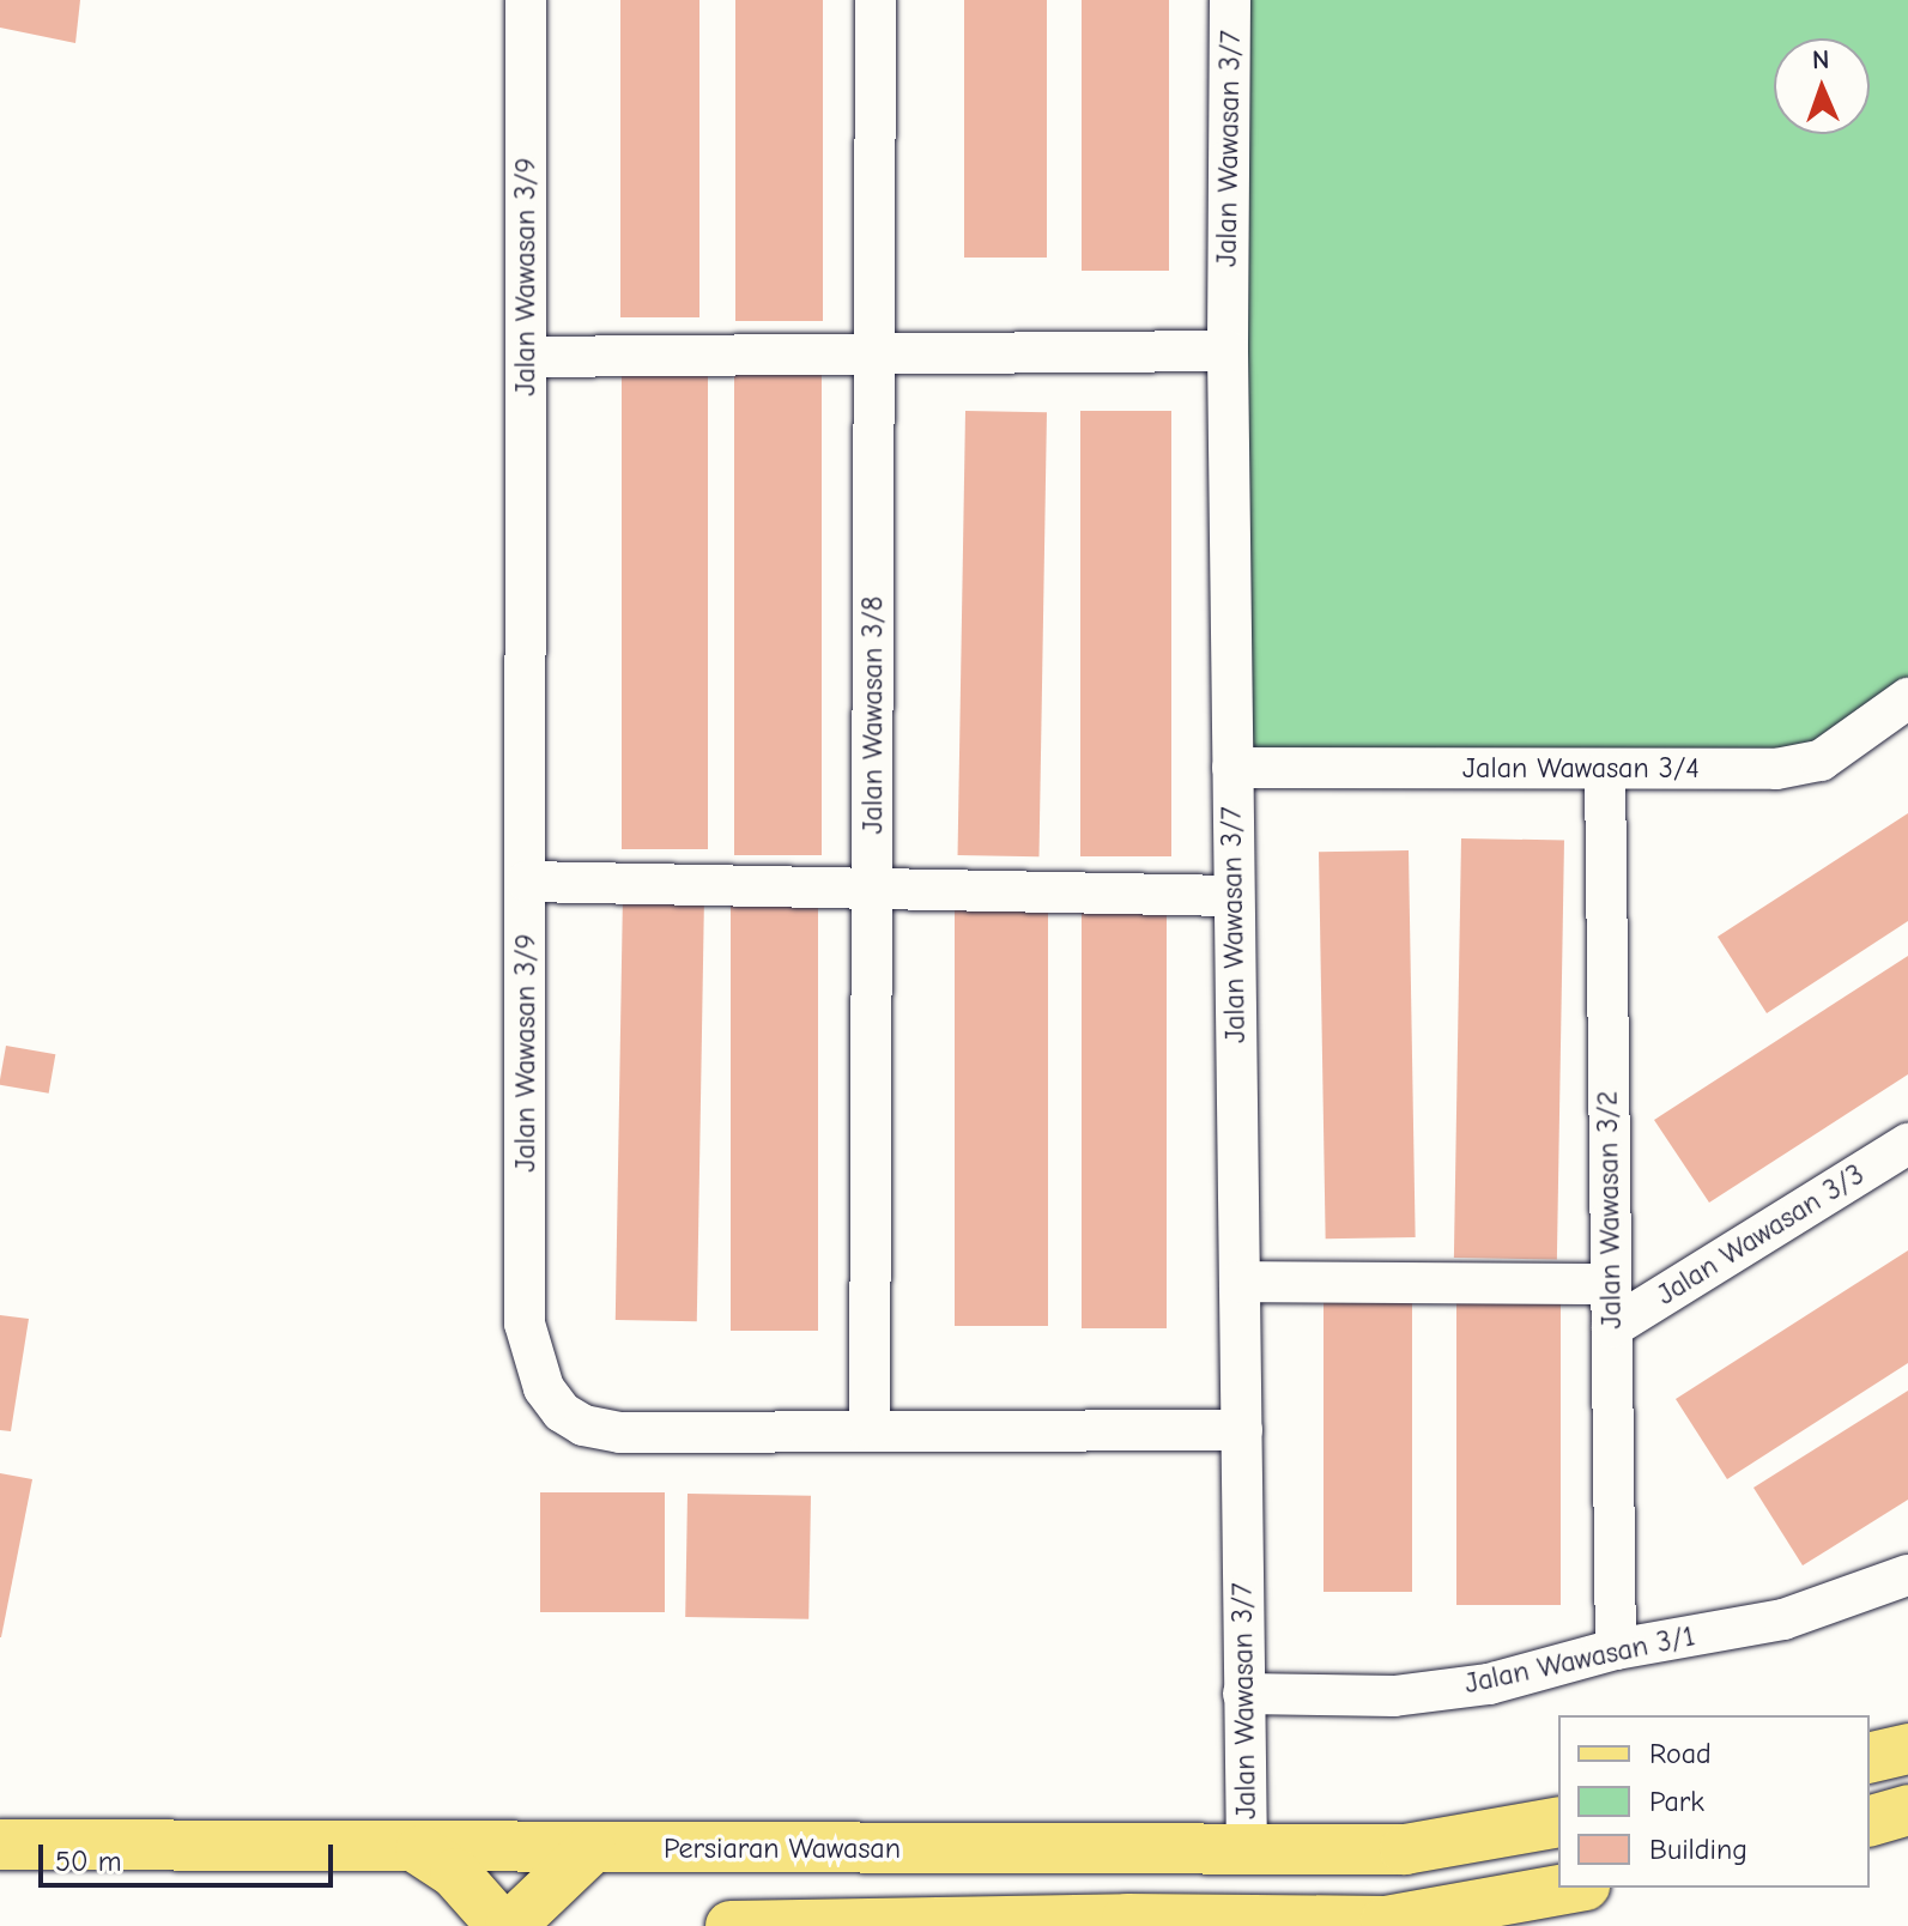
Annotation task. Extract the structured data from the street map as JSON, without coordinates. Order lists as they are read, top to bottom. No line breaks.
{"streets":{"main road":["Persiaran Wawasan"],"street":["Jalan Wawasan 3/7","Jalan Wawasan 3/9","Jalan Wawasan 3/8","Jalan Wawasan 3/4","Jalan Wawasan 3/2","Jalan Wawasan 3/3","Jalan Wawasan 3/1"]},"crossings":[["Jalan Wawasan 3/7","Jalan Wawasan 3/9"],["Jalan Wawasan 3/7","Jalan Wawasan 3/4"],["Jalan Wawasan 3/7","Jalan Wawasan 3/1"],["Jalan Wawasan 3/7","Persiaran Wawasan"],["Jalan Wawasan 3/9","Jalan Wawasan 3/8"],["Jalan Wawasan 3/4","Jalan Wawasan 3/2"],["Jalan Wawasan 3/2","Jalan Wawasan 3/3"],["Jalan Wawasan 3/2","Jalan Wawasan 3/1"]],"legend":["Road","Park","Building"],"scale_bar":"50 m","north":"top"}
